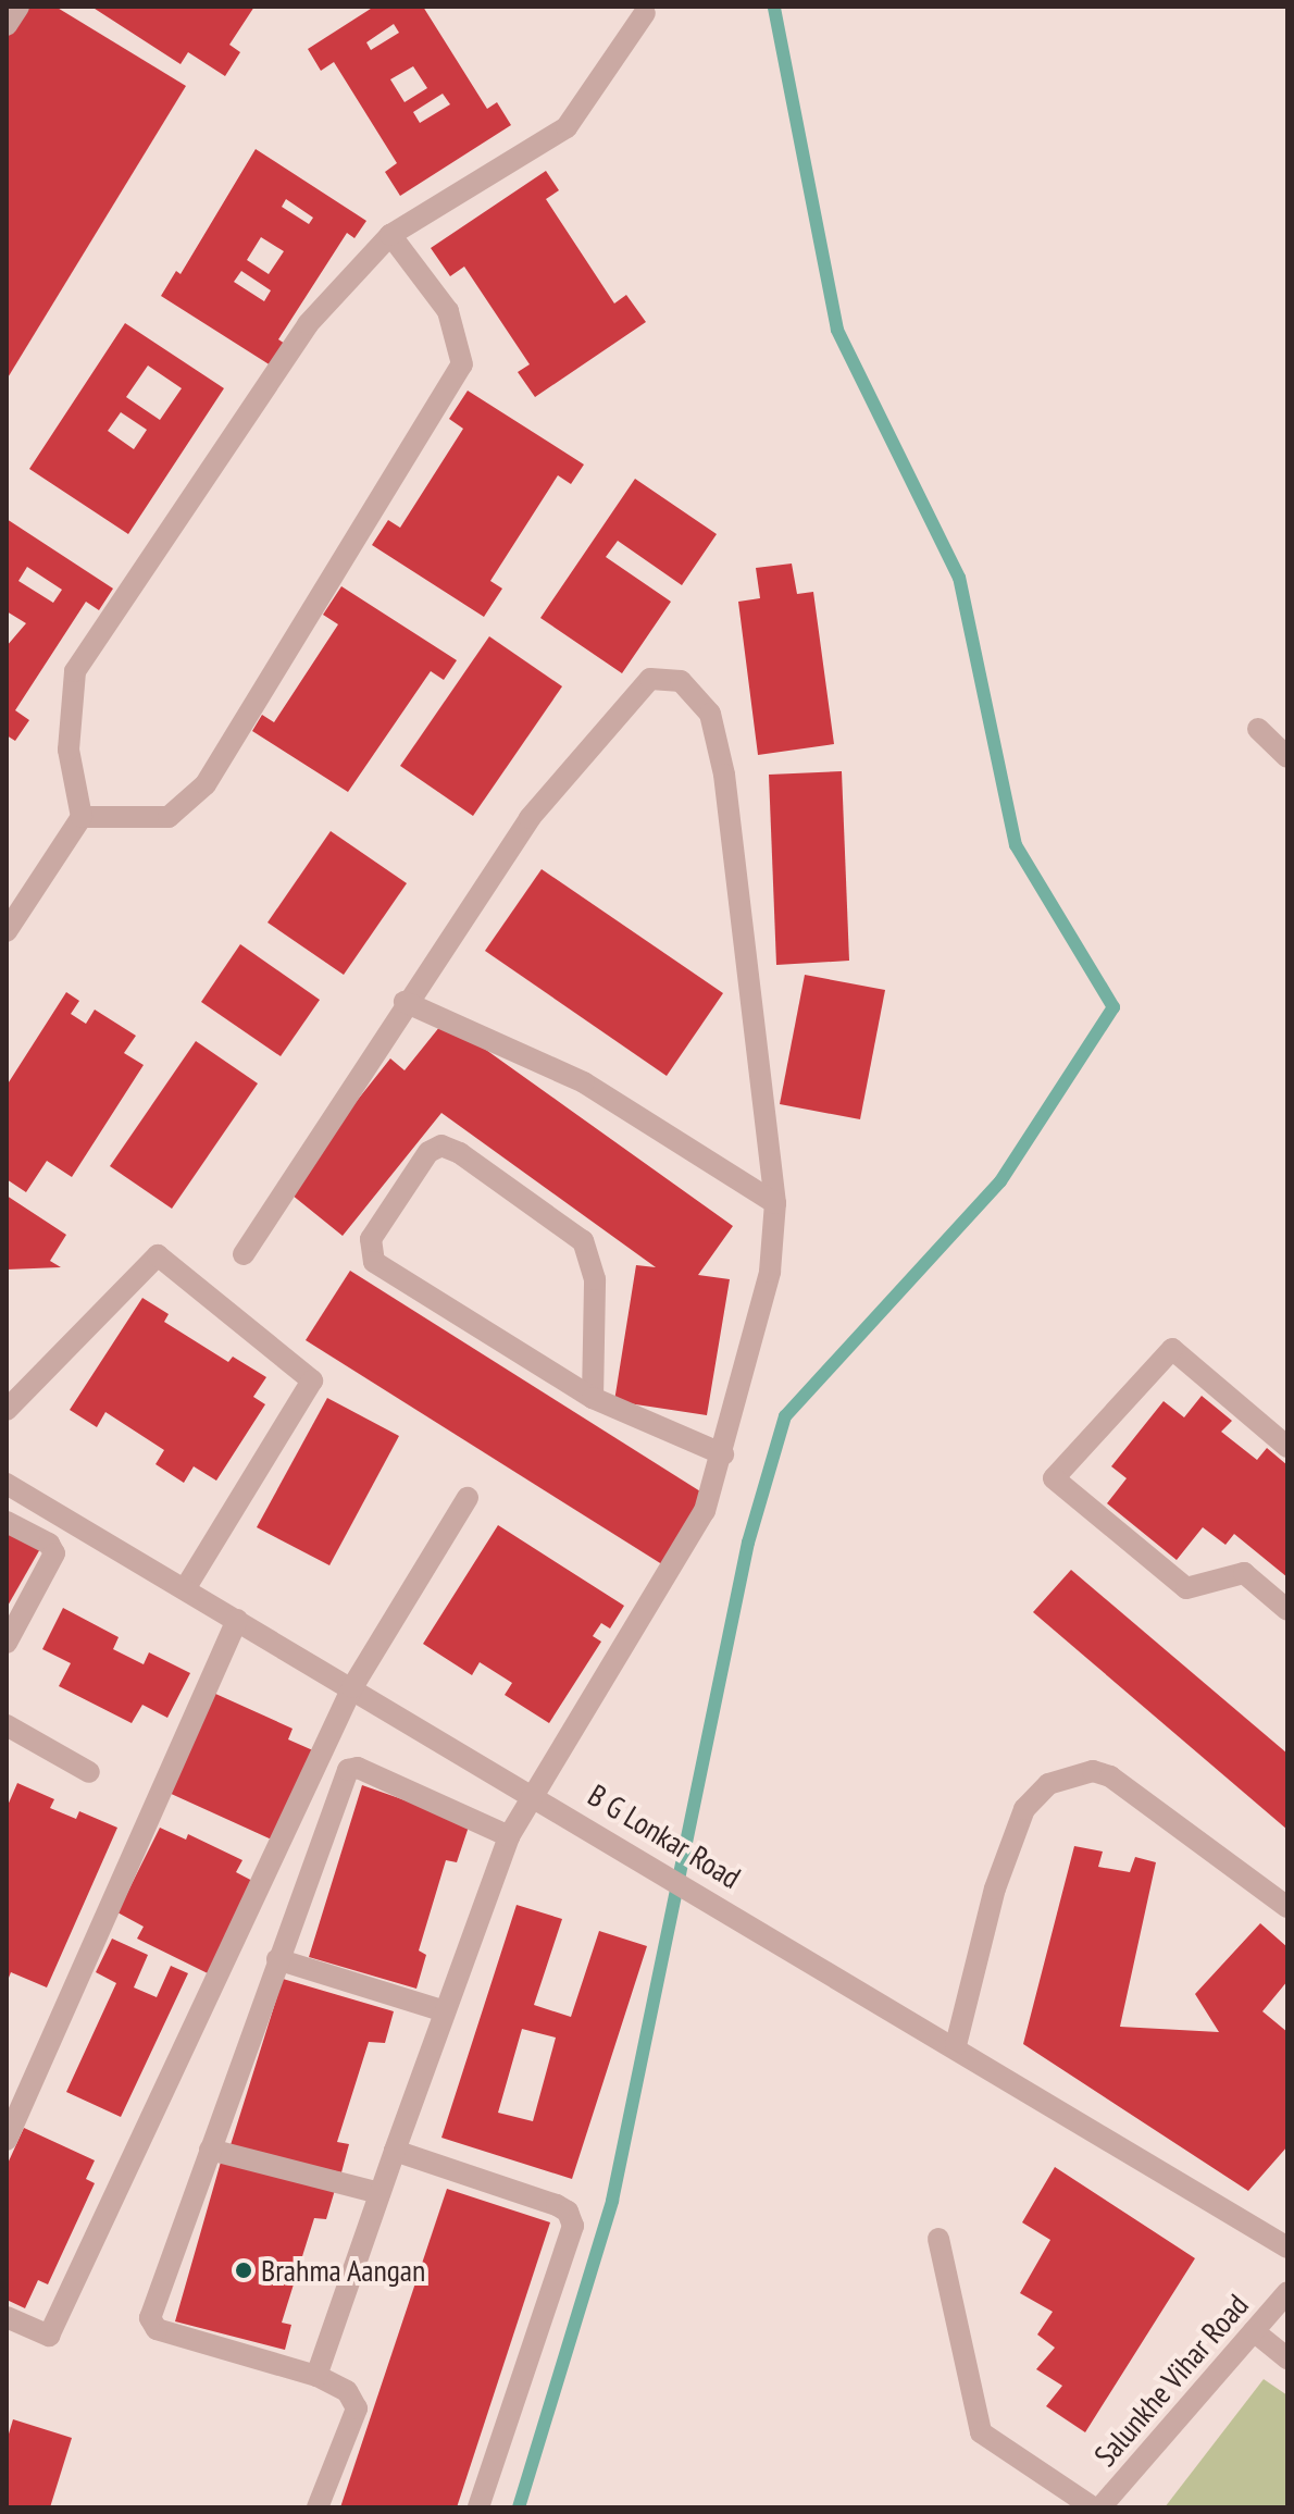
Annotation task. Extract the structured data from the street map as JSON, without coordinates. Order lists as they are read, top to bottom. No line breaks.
{"streets":{"street":["B G Lonkar Road","Salunkhe Vihar Road"]},"places":["Brahma Aangan"]}
